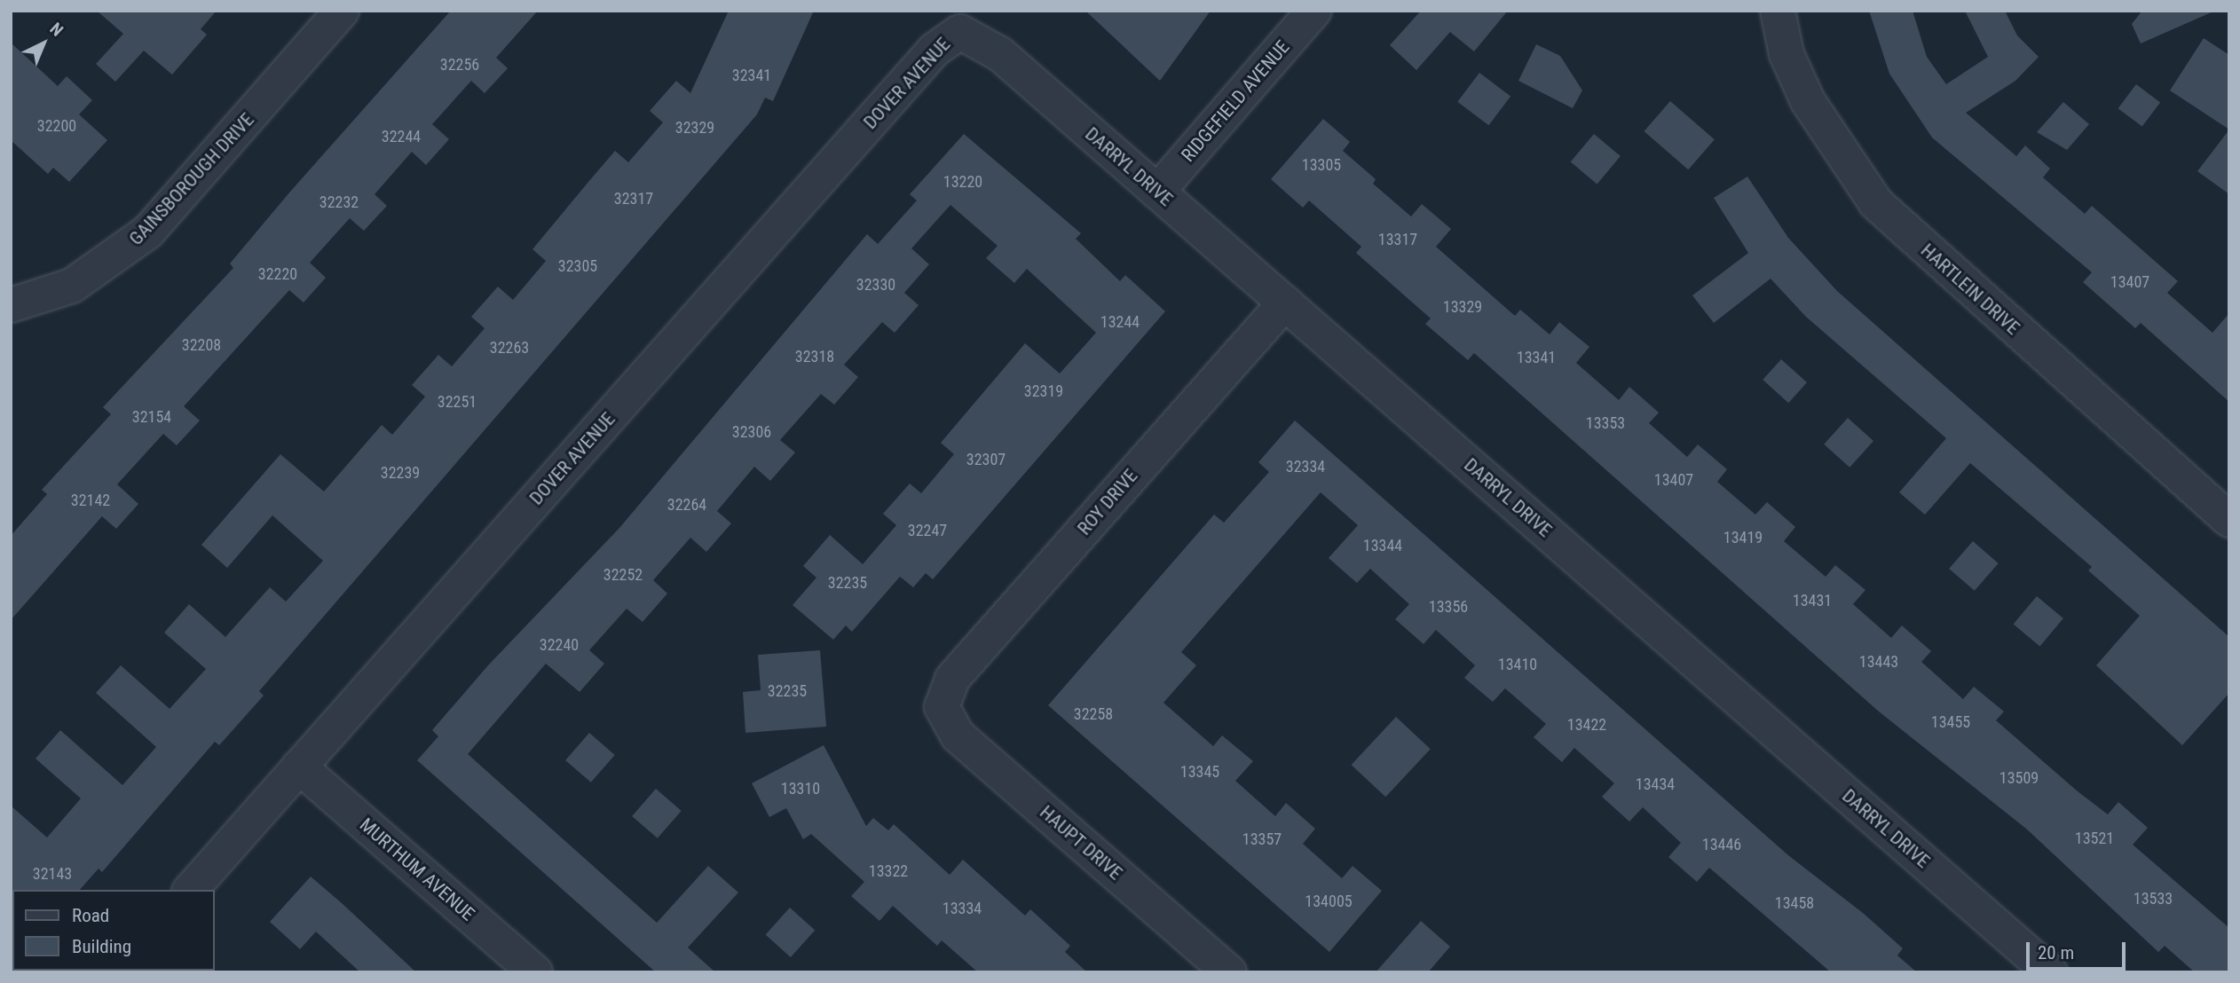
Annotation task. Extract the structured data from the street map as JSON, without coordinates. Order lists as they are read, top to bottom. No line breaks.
{"streets":{"street":["DOVER AVENUE","RIDGEFIELD AVENUE","DARRYL DRIVE","GAINSBOROUGH DRIVE","HARTLEIN DRIVE","ROY DRIVE","HAUPT DRIVE","MURTHUM AVENUE"]},"crossings":[["DOVER AVENUE","DARRYL DRIVE"],["DOVER AVENUE","MURTHUM AVENUE"],["RIDGEFIELD AVENUE","DARRYL DRIVE"],["DARRYL DRIVE","ROY DRIVE"],["ROY DRIVE","HAUPT DRIVE"]],"house_numbers":["32256","32341","32200","32329","32244","13305","13220","32317","32232","13317","32305","32220","13407","32330","13329","13244","32208","32263","32318","13341","32319","32251","32154","13353","32306","32307","32334","32239","13407","32142","32264","32247","13419","13344","32252","32235","13431","13356","32240","13443","13410","32235","32258","13455","13422","13345","13509","13434","13310","13521","13357","13446","13322","32143","13533","134005","13458","13334"],"legend":["Road","Building"],"scale_bar":"20 m","north":"top right"}
